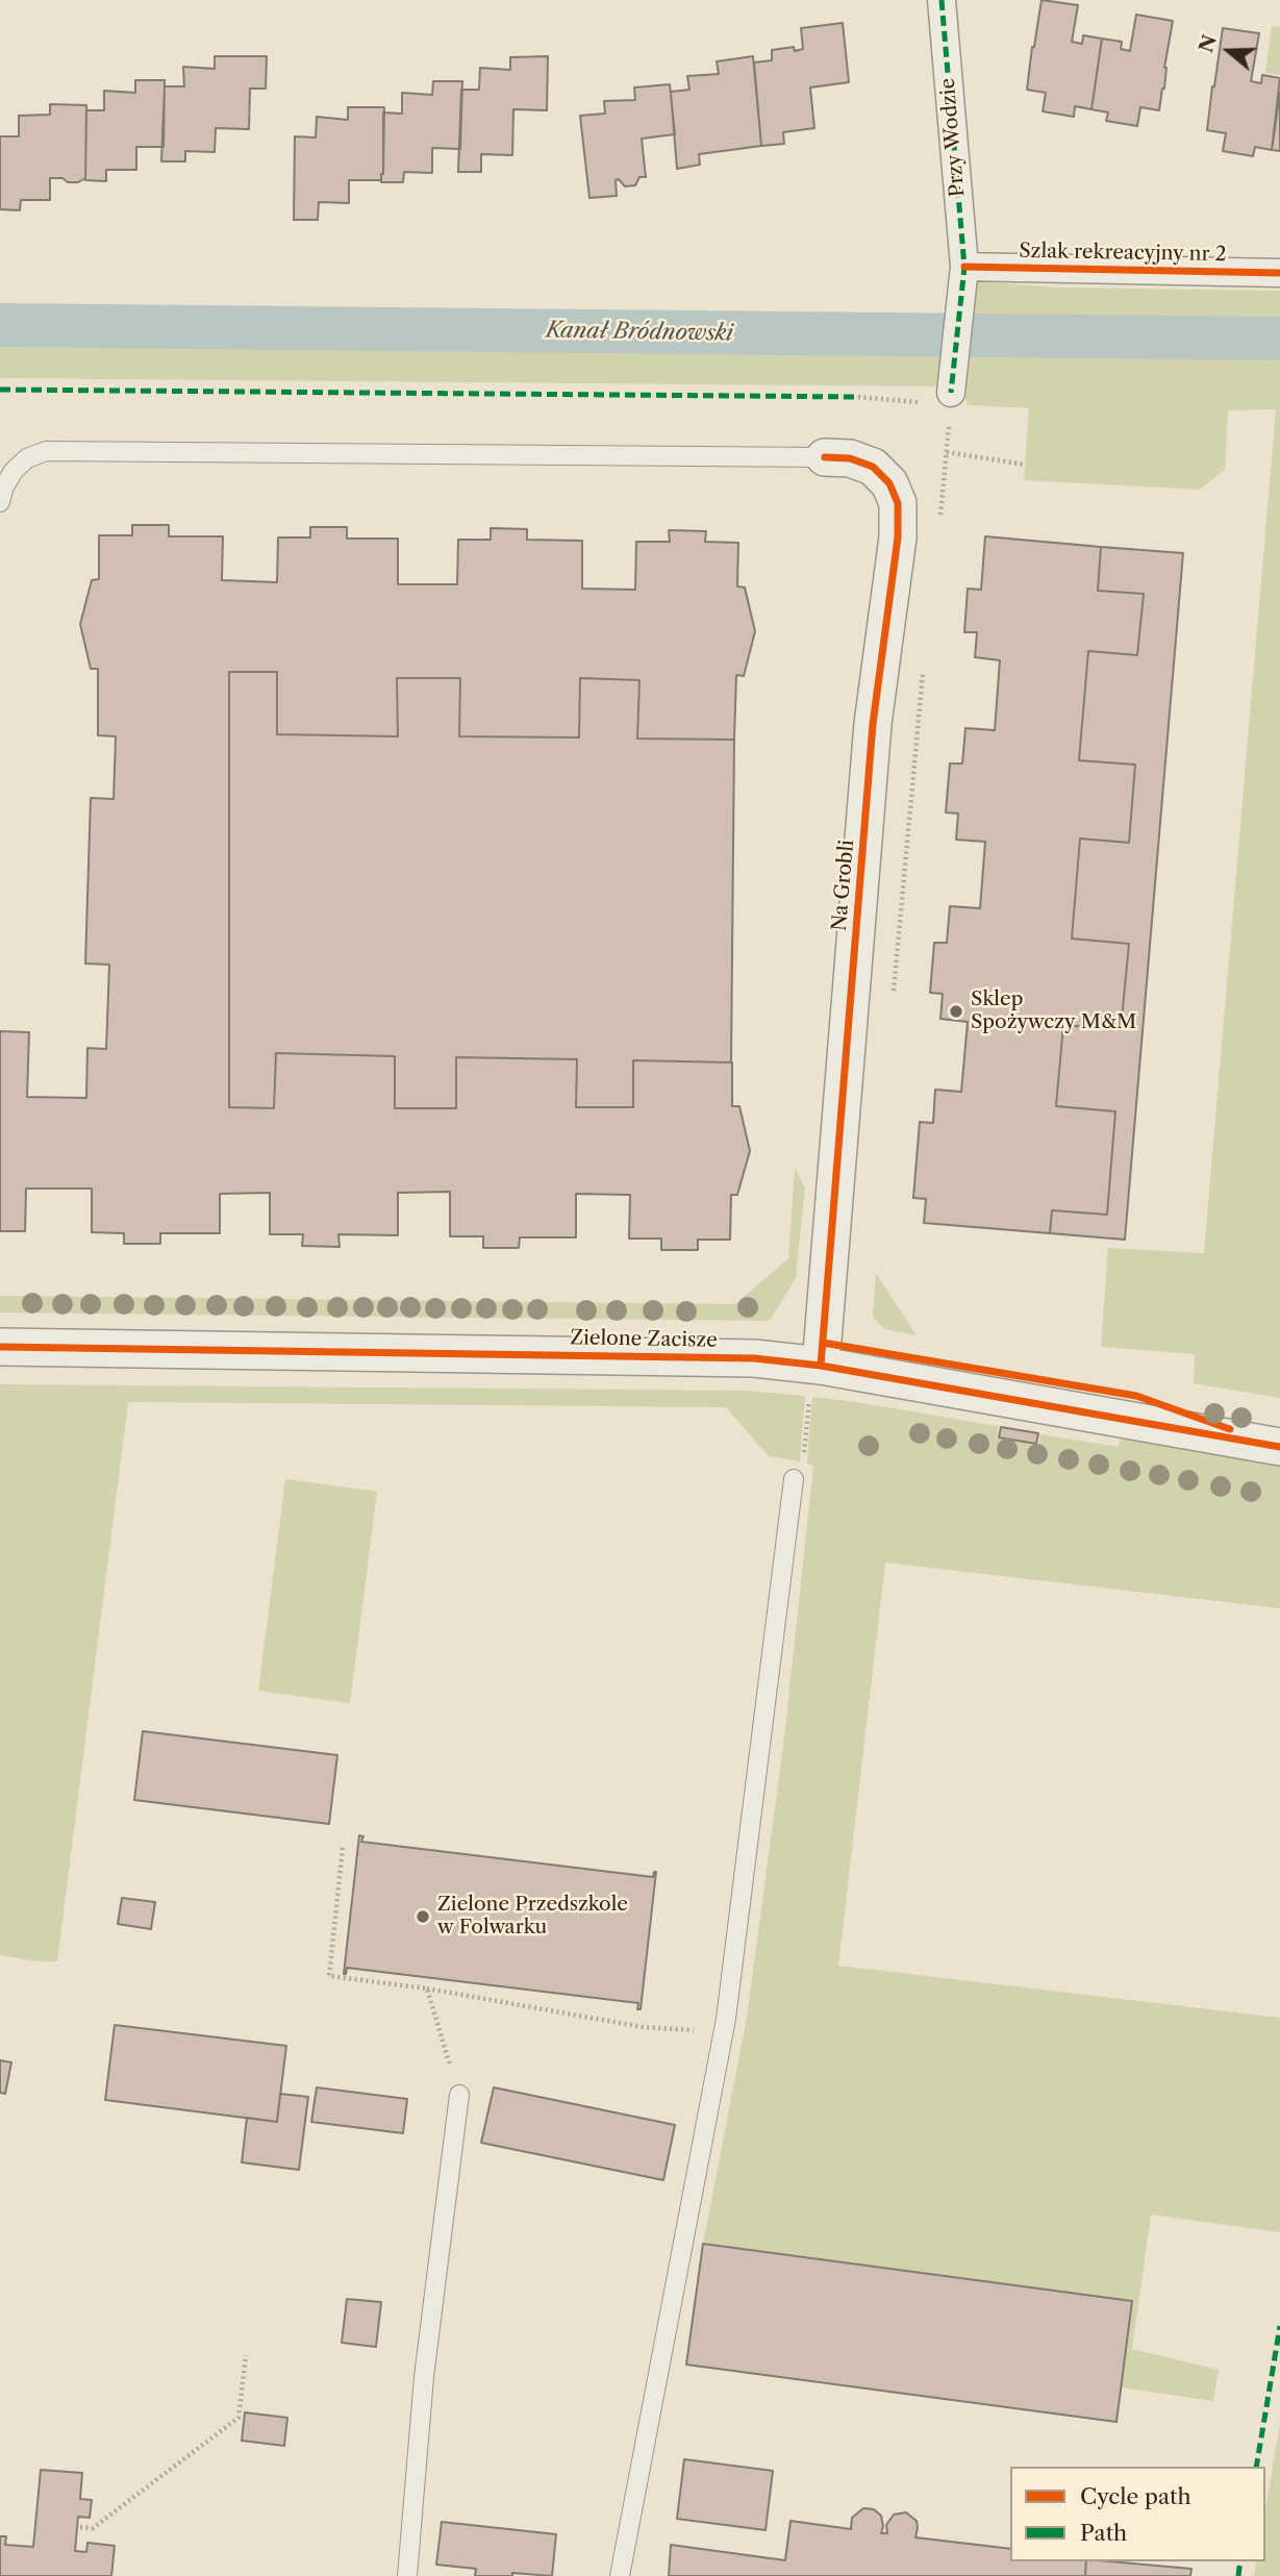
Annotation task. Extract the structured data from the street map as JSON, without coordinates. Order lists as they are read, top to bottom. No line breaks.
{"streets":{"street":["Przy Wodzie","Szlak rekreacyjny nr 2","Na Grobli","Zielone Zacisze"]},"crossings":[["Przy Wodzie","Szlak rekreacyjny nr 2"],["Na Grobli","Zielone Zacisze"]],"water":["Kanał Bródnowski"],"places":["Sklep Spożywczy M&M","Zielone Przedszkole w Folwarku"],"legend":["Cycle path","Path"],"north":"left"}
